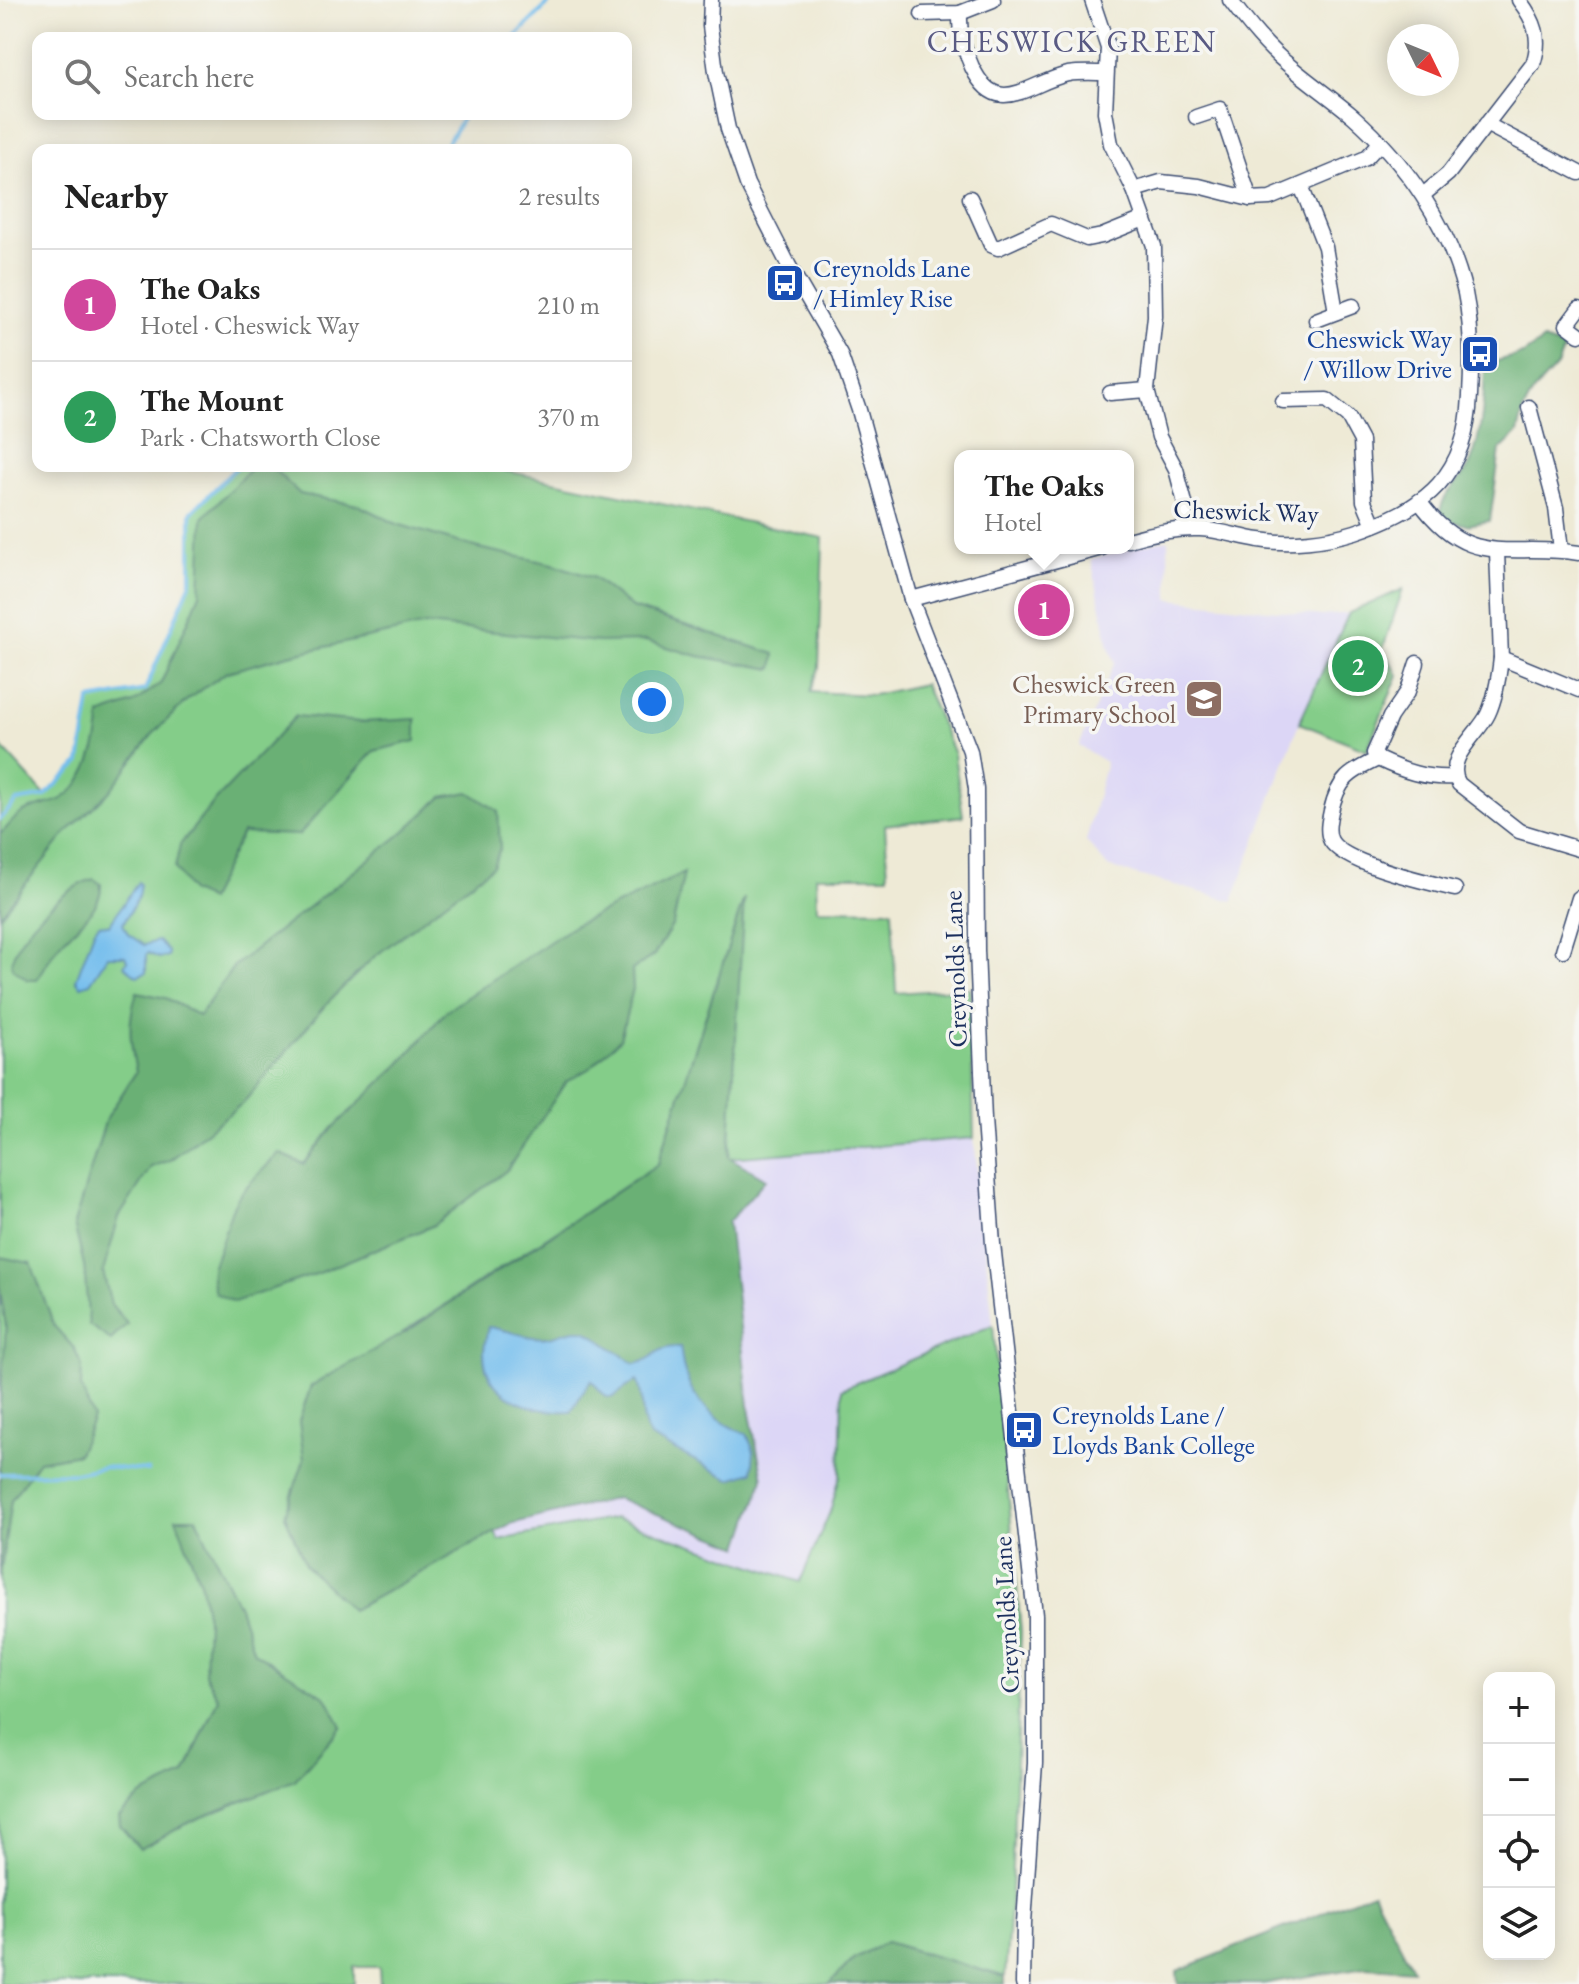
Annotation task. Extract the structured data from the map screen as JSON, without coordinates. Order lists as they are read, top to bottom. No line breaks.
{"streets":{"street":["Cheswick Way","Creynolds Lane"]},"districts":["CHESWICK GREEN"],"places":{"bus stop":["Creynolds Lane / Himley Rise","Cheswick Way / Willow Drive","Creynolds Lane / Lloyds Bank College"],"school or university":["Cheswick Green Primary School"]},"north":"bottom right","page":{"search":"Search here","heading":["Nearby","2 results"],"list":[{"mark":"1","name":"The Oaks","note":"Hotel · Cheswick Way","value":"210 m"},{"mark":"2","name":"The Mount","note":"Park · Chatsworth Close","value":"370 m"}],"popup":["The Oaks","Hotel"],"pins":["1","2"],"map_buttons":["+","−"]}}
